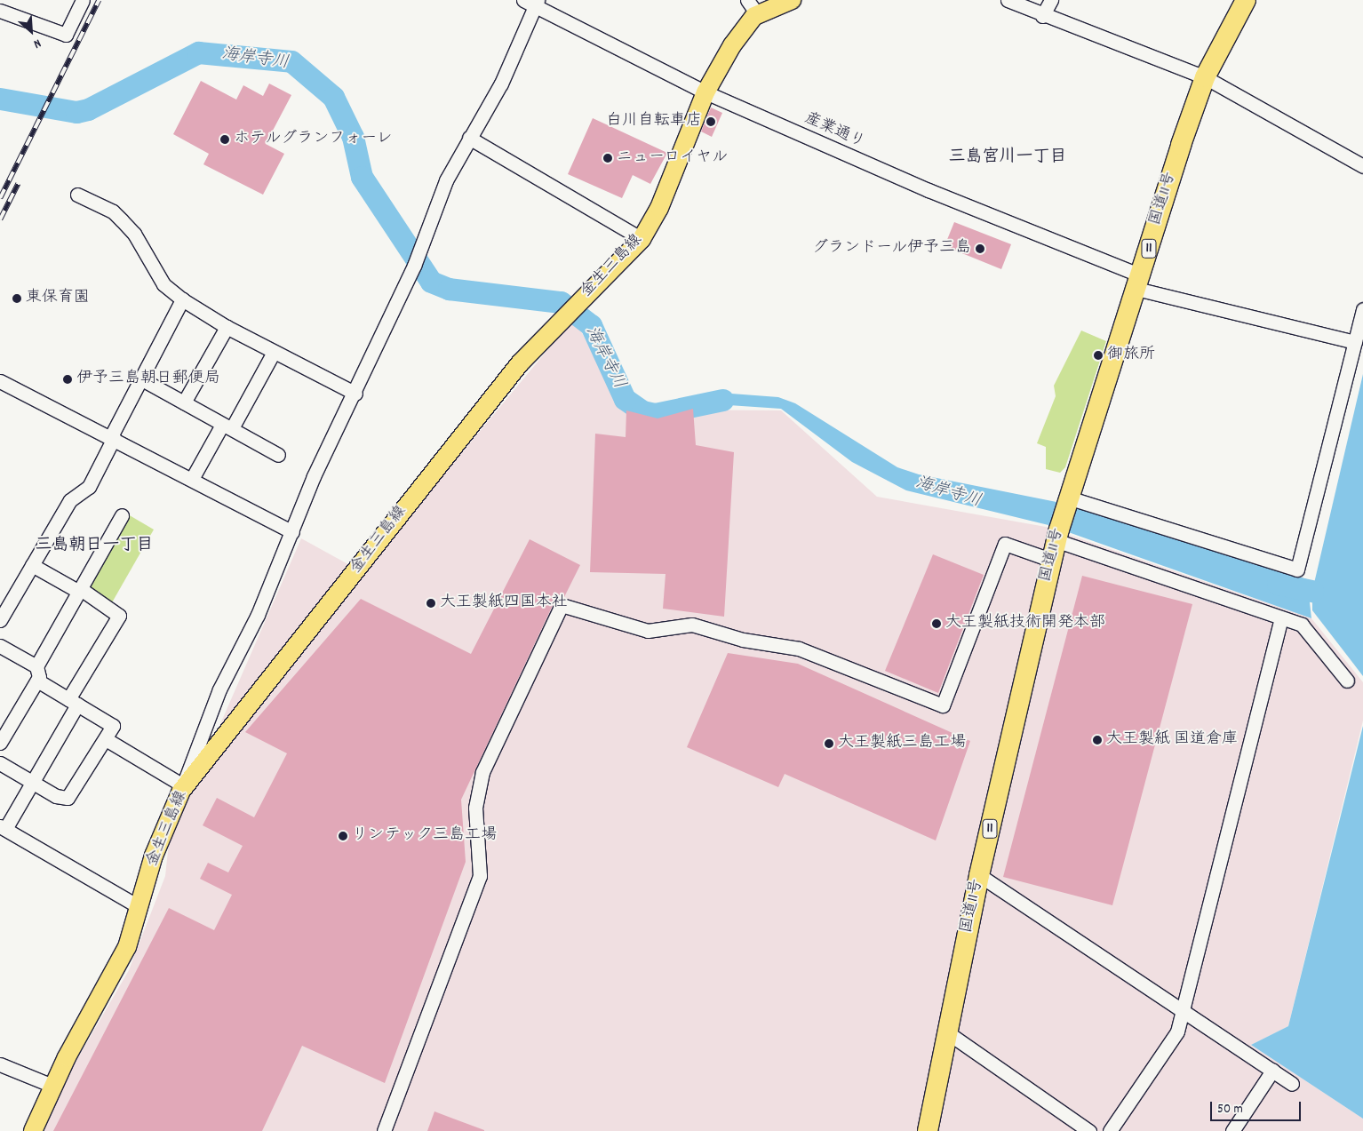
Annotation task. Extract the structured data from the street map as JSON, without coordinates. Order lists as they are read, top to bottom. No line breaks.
{"streets":{"highway":["国道11号","11"],"main road":["金生三島線"],"street":["産業通り"]},"crossings":[["産業通り","国道11号"],["産業通り","金生三島線"]],"districts":["三島宮川一丁目","三島朝日一丁目"],"water":["海岸寺川"],"places":["白川自転車店","ホテルグランフォーレ","ニューロイヤル","グランドール伊予三島","東保育園","御旅所","伊予三島朝日郵便局","大王製紙四国本社","大王製紙技術開発本部","大王製紙 国道倉庫","大王製紙三島工場","リンテック三島工場"],"scale_bar":"50 m","north":"bottom right"}
